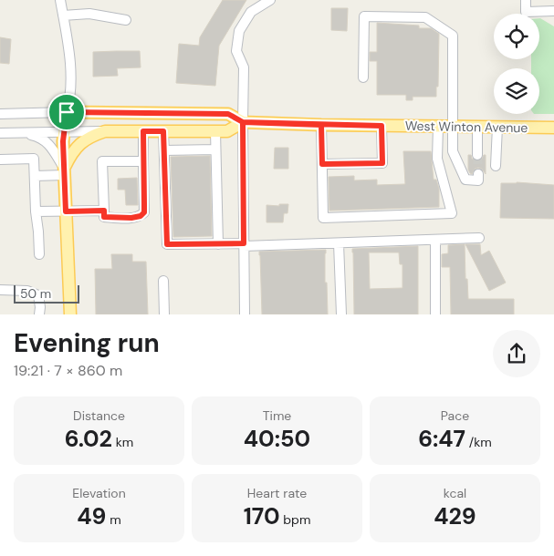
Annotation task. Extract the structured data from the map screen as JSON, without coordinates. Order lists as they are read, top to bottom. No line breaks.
{"streets":{"main road":["West Winton Avenue"]},"scale_bar":"50 m","page":{"scale":"50 m","heading":["Evening run","19:21 · 7 × 860 m"],"stats":[["Distance","6.02 km"],["Time","40:50"],["Pace","6:47 /km"],["Elevation","49 m"],["Heart rate","170 bpm"],["kcal","429"]]}}
